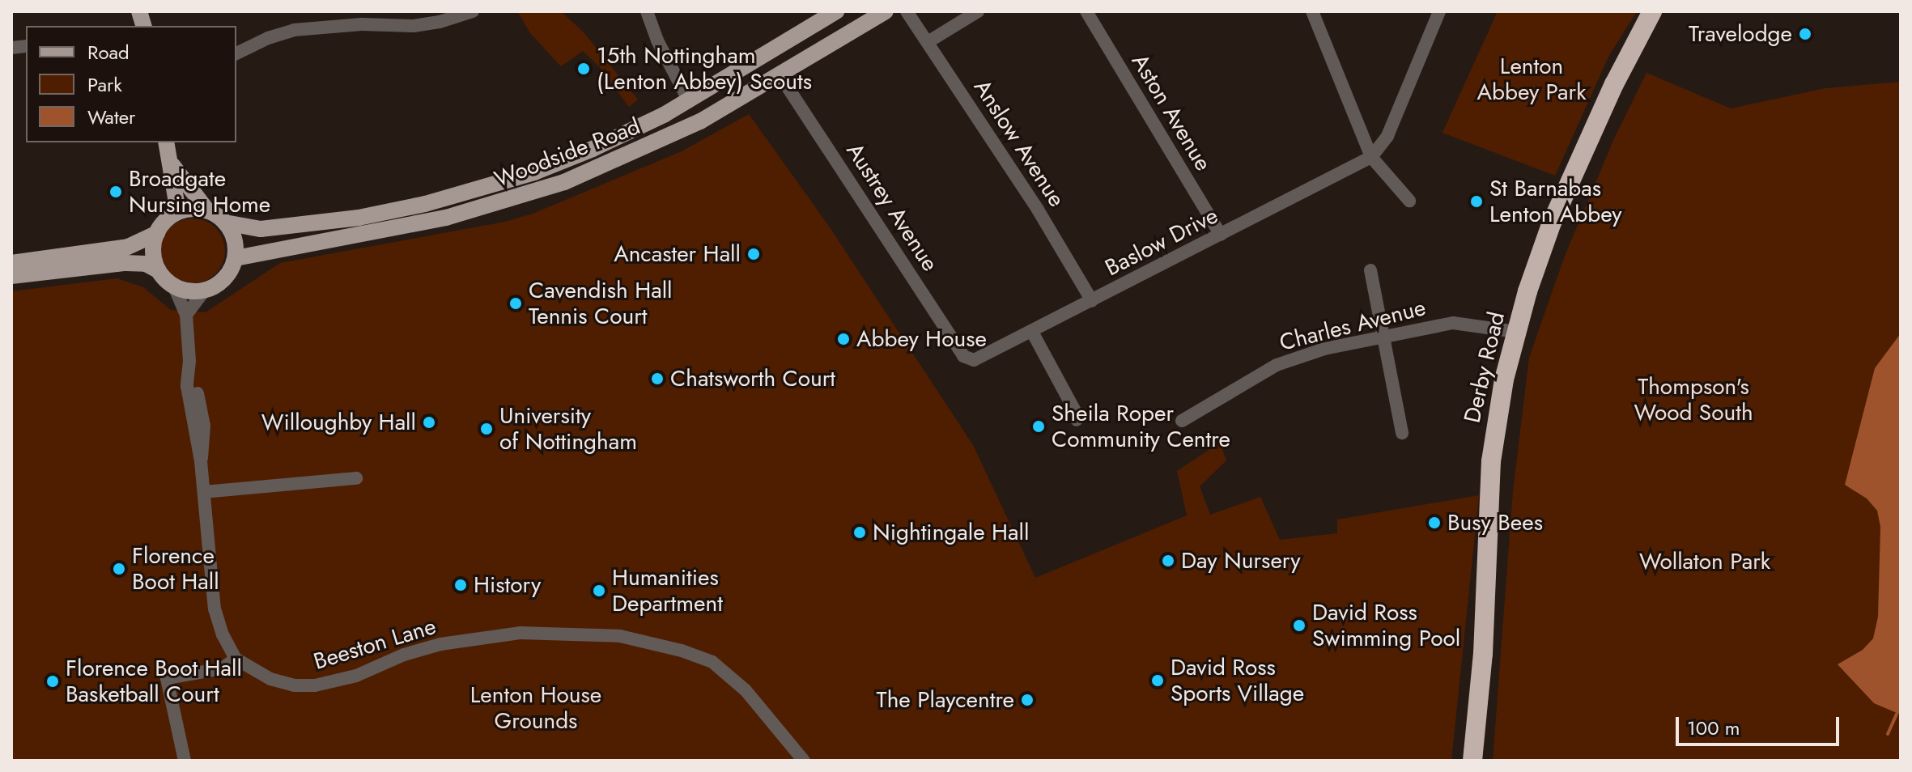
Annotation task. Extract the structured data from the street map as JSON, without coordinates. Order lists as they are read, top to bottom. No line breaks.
{"streets":{"highway":["Derby Road"],"main road":["Woodside Road"],"street":["Aston Avenue","Anslow Avenue","Austrey Avenue","Baslow Drive","Charles Avenue","Beeston Lane"]},"crossings":[["Aston Avenue","Baslow Drive"],["Anslow Avenue","Baslow Drive"],["Woodside Road","Austrey Avenue"],["Austrey Avenue","Baslow Drive"],["Charles Avenue","Derby Road"]],"parks":["Lenton Abbey Park","Thompson's Wood South","Wollaton Park","Lenton House Grounds"],"places":["Travelodge","15th Nottingham (Lenton Abbey) Scouts","Broadgate Nursing Home","St Barnabas Lenton Abbey","Ancaster Hall","Cavendish Hall Tennis Court","Abbey House","Chatsworth Court","Willoughby Hall","Sheila Roper Community Centre","University of Nottingham","Busy Bees","Nightingale Hall","Day Nursery","Florence Boot Hall","History","Humanities Department","David Ross Swimming Pool","David Ross Sports Village","Florence Boot Hall Basketball Court","The Playcentre"],"legend":["Road","Park","Water"],"scale_bar":"100 m"}
